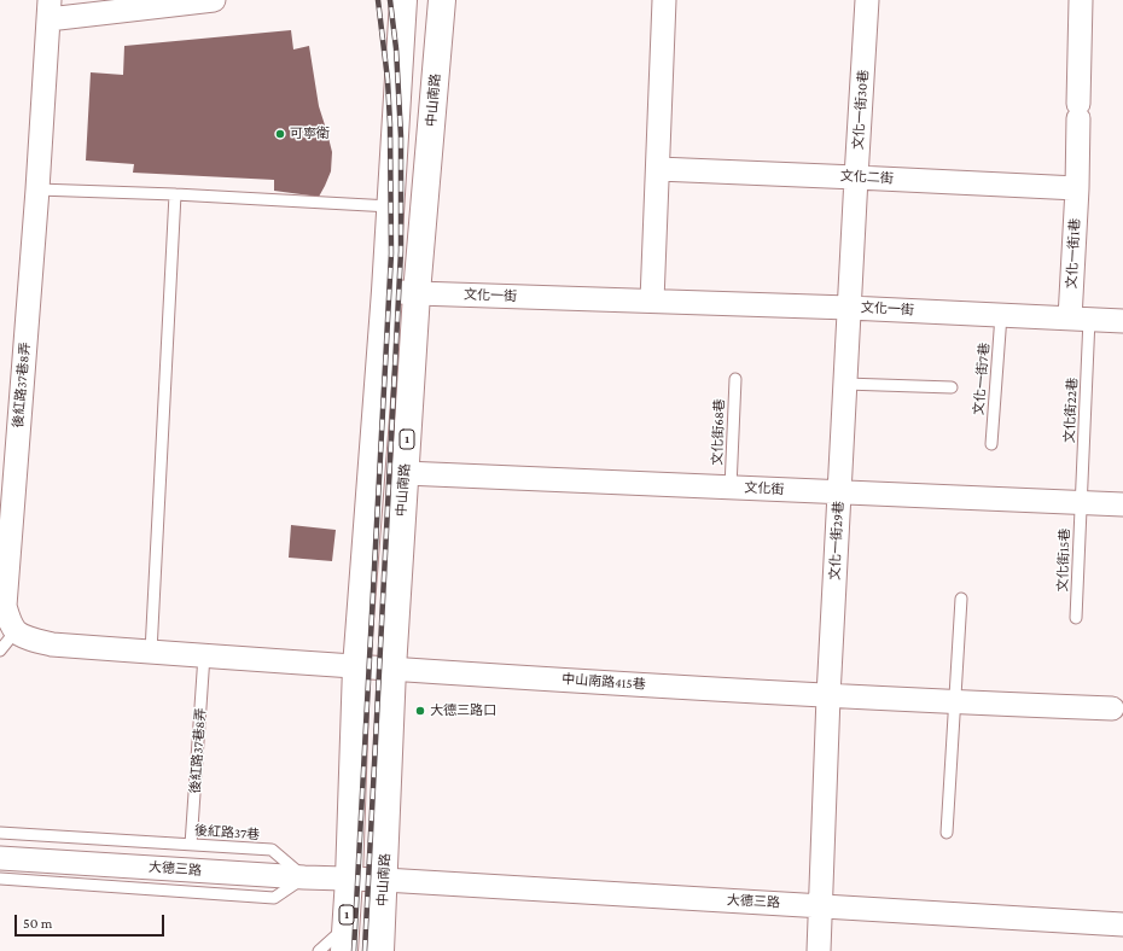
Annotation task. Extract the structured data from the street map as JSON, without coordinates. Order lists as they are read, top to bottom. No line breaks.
{"streets":{"main road":["中山南路","1"],"street":["文化一街30巷","文化二街","文化一街1巷","文化一街","後紅路37巷8弄","文化街","文化一街29巷","中山南路415巷","大德三路"],"lane":["文化一街7巷","文化街22巷","文化街68巷","文化街15巷","後紅路37巷"]},"crossings":[["中山南路","文化一街"],["中山南路","文化街"],["中山南路","中山南路415巷"],["中山南路","大德三路"],["文化一街30巷","文化二街"],["文化一街30巷","文化一街"],["文化一街30巷","文化一街29巷"],["文化二街","文化一街1巷"],["文化一街1巷","文化一街"],["文化一街1巷","文化街22巷"],["文化一街","文化一街7巷"],["文化一街","文化街22巷"],["文化一街","文化一街29巷"],["後紅路37巷8弄","後紅路37巷"],["文化街22巷","文化街"],["文化街22巷","文化街15巷"],["文化街68巷","文化街"],["文化街","文化一街29巷"],["文化街","文化街15巷"],["文化一街29巷","中山南路415巷"],["文化一街29巷","大德三路"],["後紅路37巷","大德三路"]],"places":["可寧衛","大德三路口"],"scale_bar":"50 m"}
